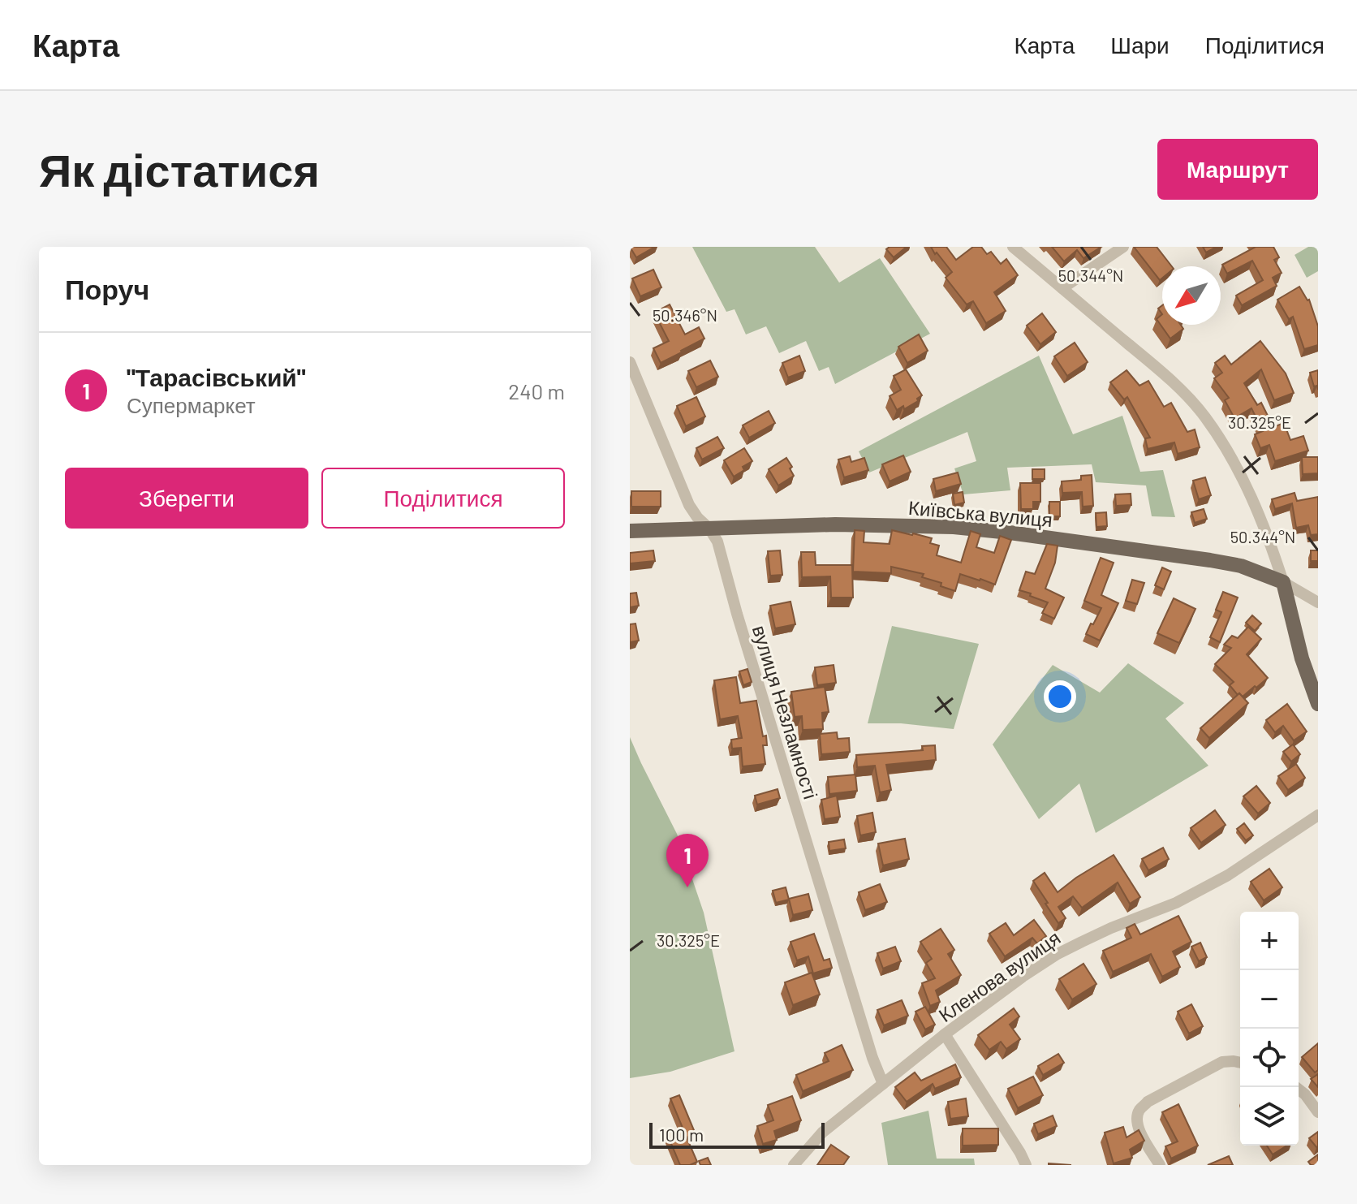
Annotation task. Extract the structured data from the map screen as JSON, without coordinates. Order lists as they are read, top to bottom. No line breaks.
{"streets":{"main road":["Київська вулиця"],"street":["вулиця Незламності","Кленова вулиця"]},"crossings":[["Київська вулиця","вулиця Незламності"],["вулиця Незламності","Кленова вулиця"]],"scale_bar":"100 m","north":"bottom left","page":{"header":"Карта","nav":["Карта","Шари","Поділитися"],"buttons":["Маршрут",["Зберегти","Поділитися"]],"title":"Як дістатися","heading":"Поруч","list":[{"mark":"1","name":"\"Тарасівський\"","note":"Супермаркет","value":"240 m"}],"pins":"1","map_buttons":["+","−"],"scale":"100 m"},"coordinates":["50.344°N","50.346°N","30.325°E"]}
